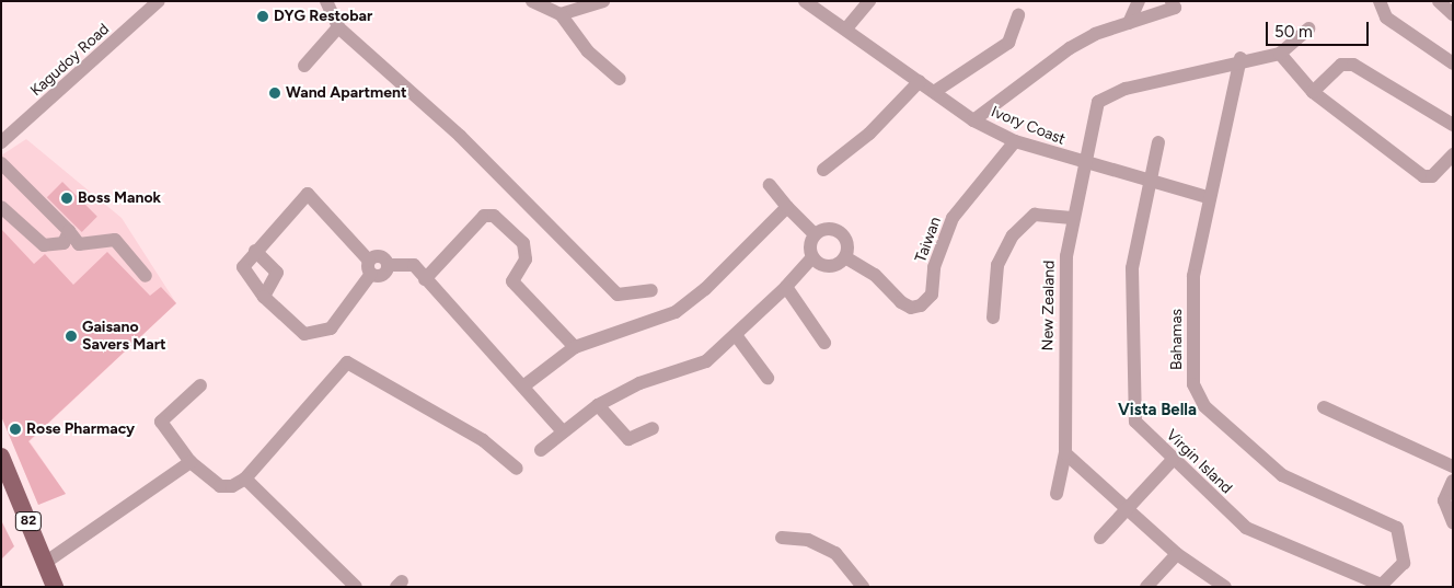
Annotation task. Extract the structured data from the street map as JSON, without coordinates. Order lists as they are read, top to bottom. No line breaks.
{"streets":{"main road":["82"],"street":["Kagudoy Road","Ivory Coast","Taiwan","New Zealand","Bahamas","Virgin Island"]},"crossings":[["Ivory Coast","Taiwan"],["Ivory Coast","New Zealand"],["Ivory Coast","Bahamas"],["Ivory Coast","Virgin Island"],["New Zealand","Bahamas"],["Bahamas","Virgin Island"]],"districts":["Vista Bella"],"places":["DYG Restobar","Wand Apartment","Boss Manok","Gaisano Savers Mart","Rose Pharmacy"],"scale_bar":"50 m"}
